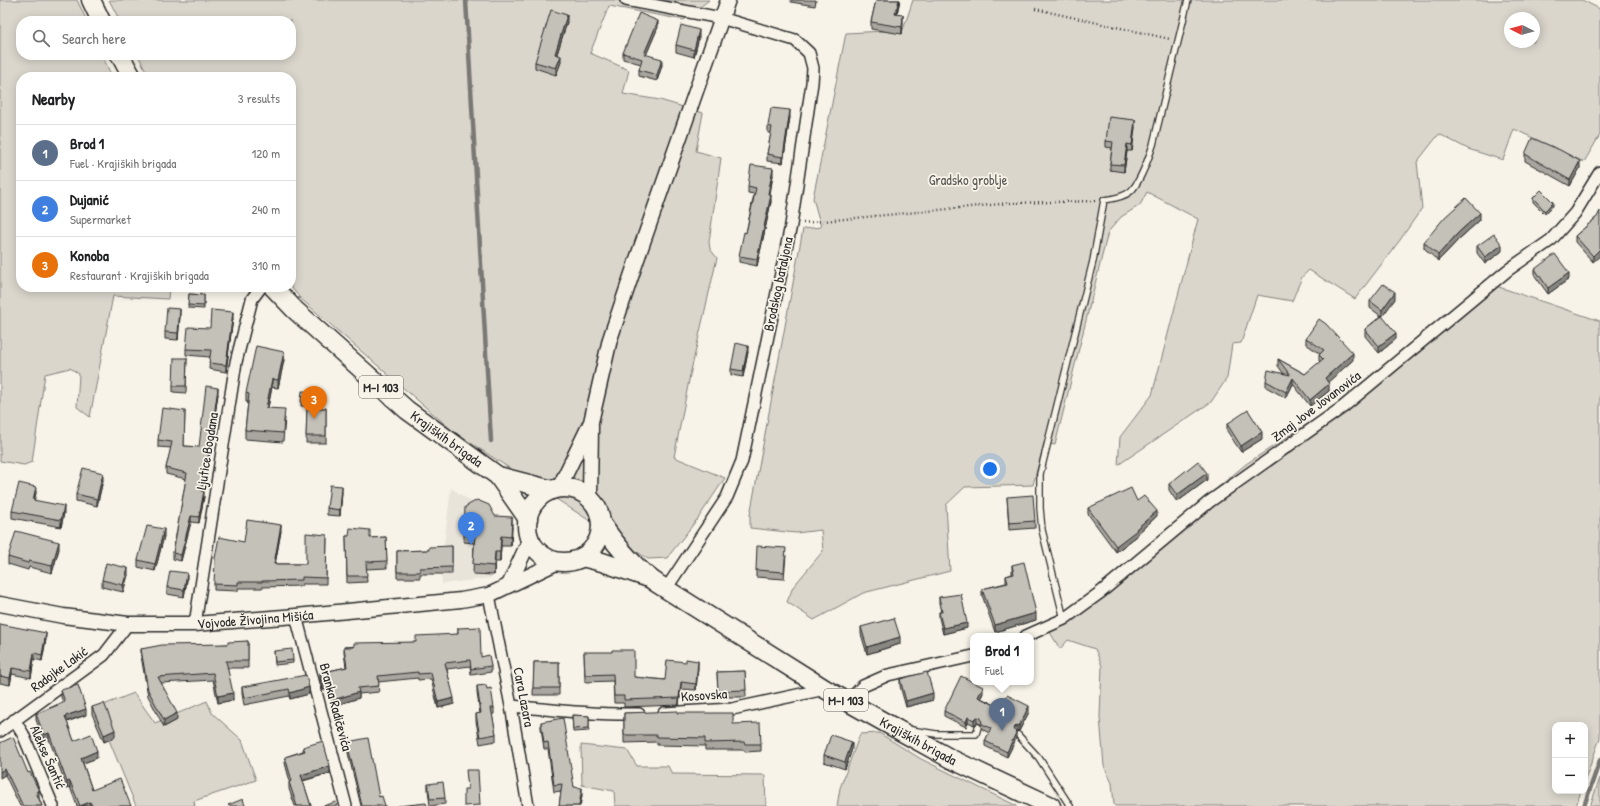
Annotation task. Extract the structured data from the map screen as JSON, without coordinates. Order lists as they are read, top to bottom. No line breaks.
{"streets":{"main road":["M-I 103","Krajiških brigada"],"street":["Brodskog bataljona","Zmaj Jove Jovanovića","Ljutice Bogdana","Vojvode Živojina Mišića","Radojke Lakić","Kosovska","Cara Lazara","Branka Radičevića","Alekse Šantić"]},"crossings":[["Brodskog bataljona","Krajiških brigada"],["M-I 103","Krajiških brigada"],["M-I 103","Vojvode Živojina Mišića"],["Krajiških brigada","Vojvode Živojina Mišića"],["Krajiških brigada","Kosovska"],["Ljutice Bogdana","Vojvode Živojina Mišića"],["Vojvode Živojina Mišića","Radojke Lakić"],["Vojvode Živojina Mišića","Cara Lazara"],["Vojvode Živojina Mišića","Branka Radičevića"],["Radojke Lakić","Alekse Šantić"],["Kosovska","Cara Lazara"]],"parks":["Gradsko groblje"],"north":"left","page":{"search":"Search here","heading":["Nearby","3 results"],"list":[{"mark":"1","name":"Brod 1","note":"Fuel · Krajiških brigada","value":"120 m"},{"mark":"2","name":"Dujanić","note":"Supermarket","value":"240 m"},{"mark":"3","name":"Konoba","note":"Restaurant · Krajiških brigada","value":"310 m"}],"pins":["3","2","1"],"popup":["Brod 1","Fuel"],"map_buttons":["+","−"]}}
